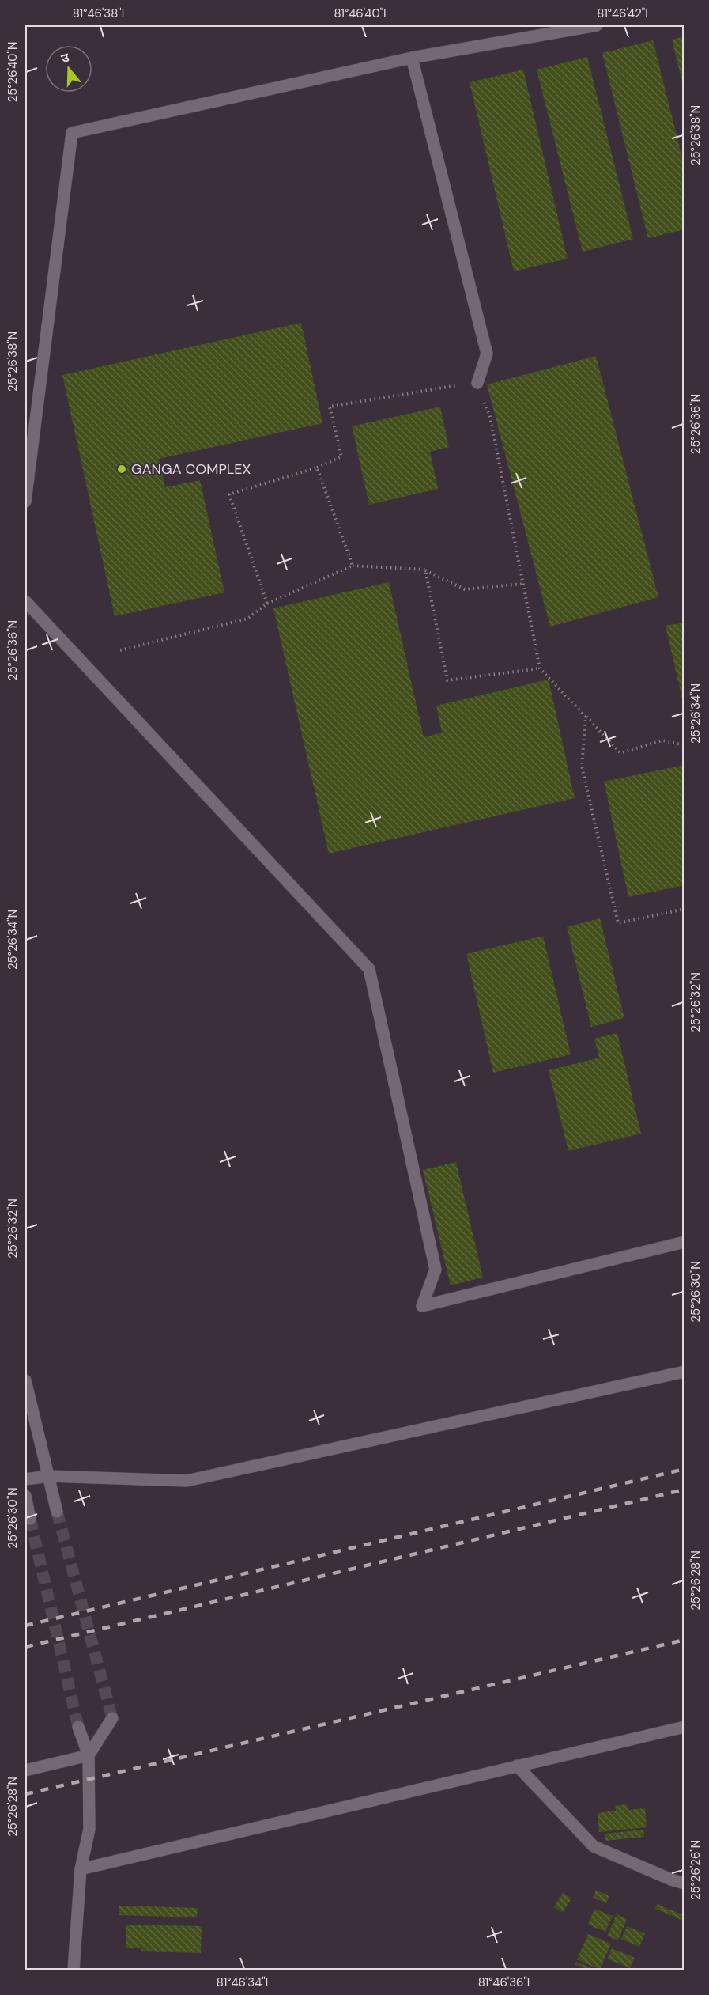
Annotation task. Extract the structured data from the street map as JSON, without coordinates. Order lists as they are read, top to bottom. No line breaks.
{"places":["GANGA COMPLEX"],"north":"top","coordinates":["81°46'38\"E","81°46'40\"E","81°46'42\"E","25°26'40\"N","25°26'38\"N","25°26'36\"N","25°26'34\"N","25°26'32\"N","25°26'30\"N","25°26'28\"N","25°26'26\"N","81°46'34\"E","81°46'36\"E"]}
